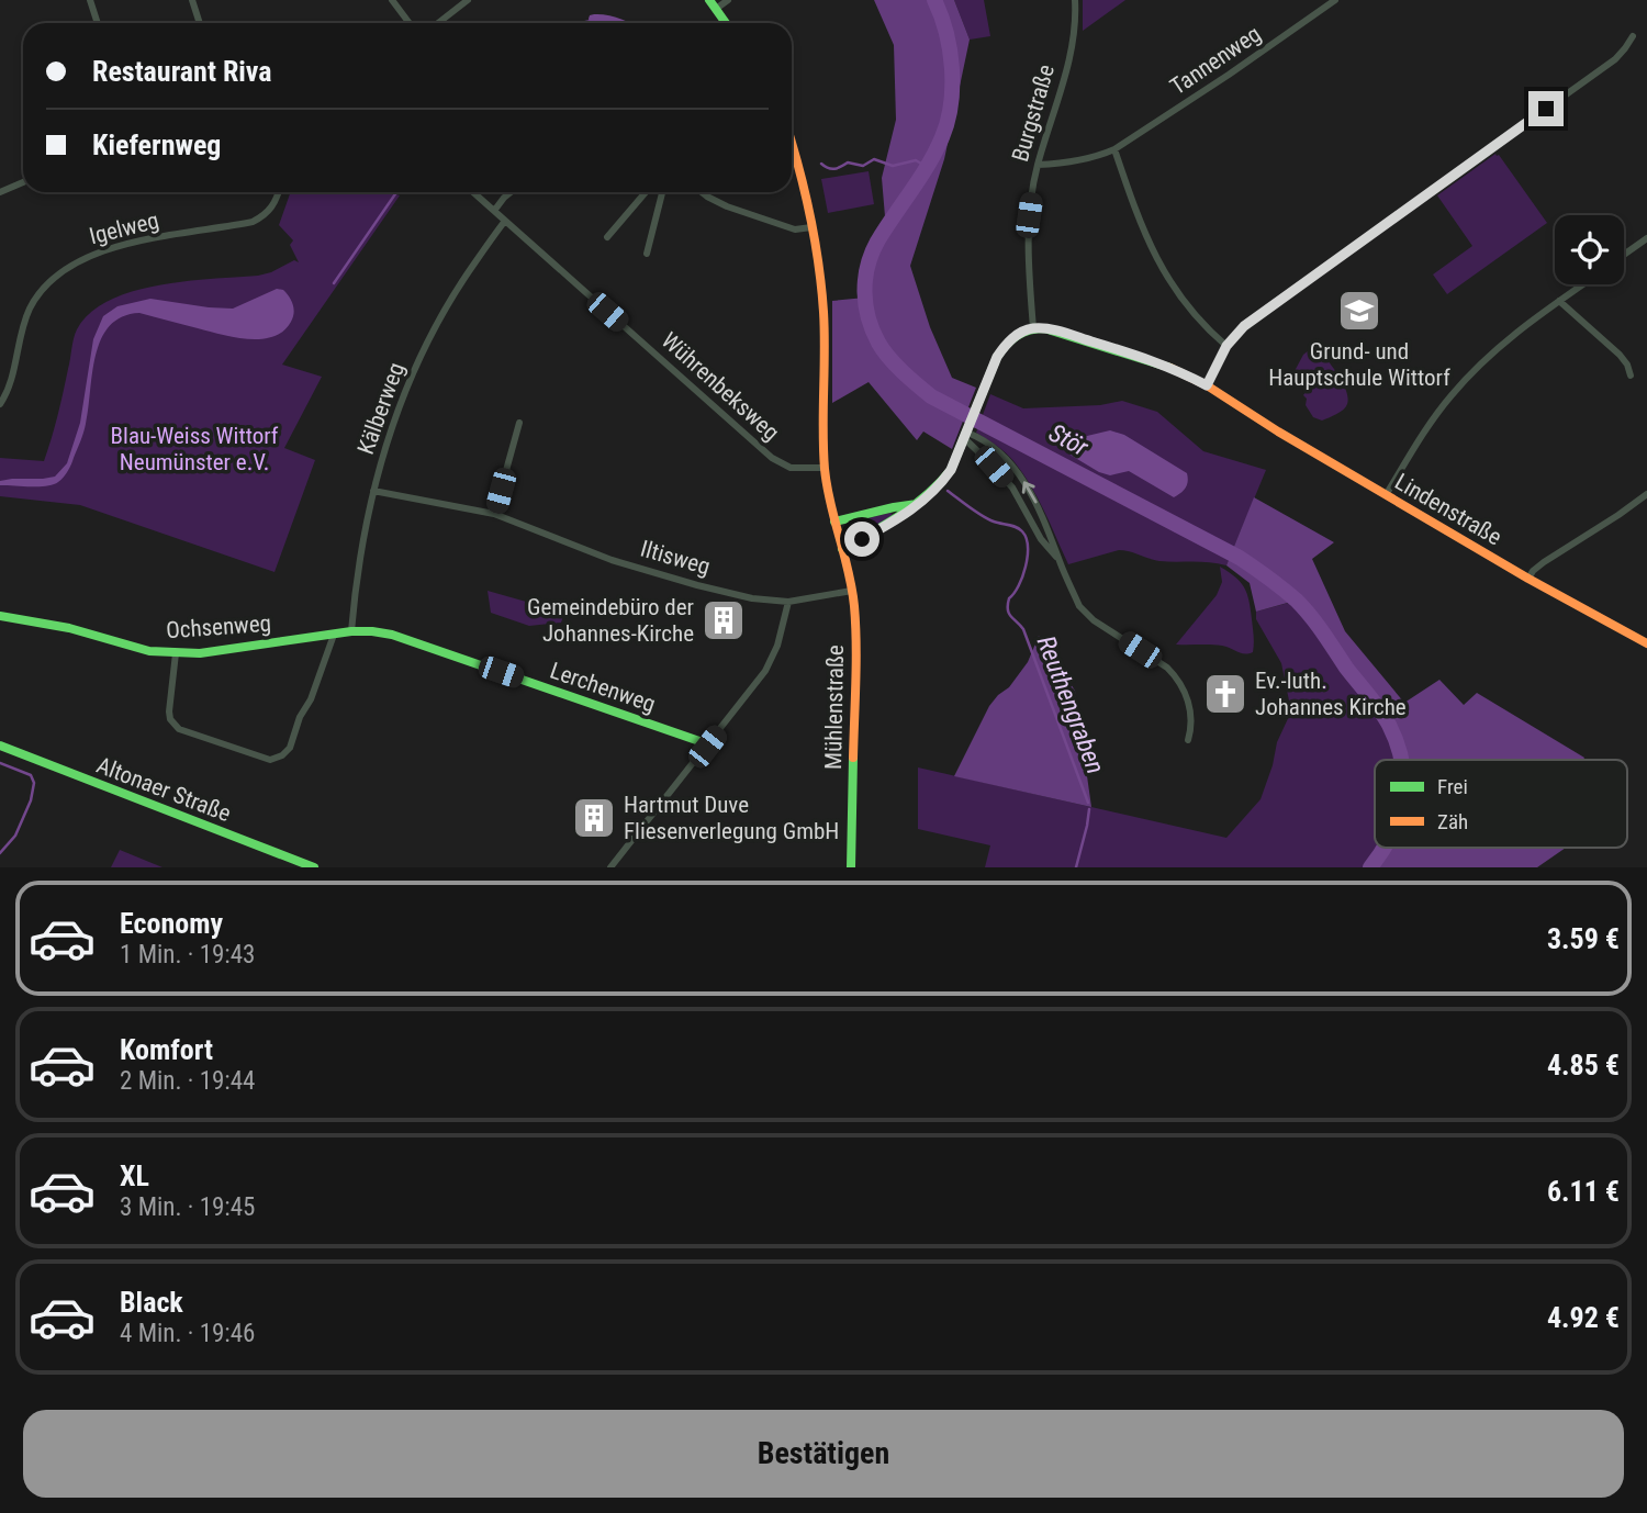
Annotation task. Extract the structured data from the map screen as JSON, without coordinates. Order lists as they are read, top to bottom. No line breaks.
{"streets":{"street":["Tannenweg","Burgstraße","Igelweg","Wührenbeksweg","Kälberweg","Lindenstraße","Iltisweg","Ochsenweg","Lerchenweg","Mühlenstraße","Altonaer Straße"]},"crossings":[["Tannenweg","Burgstraße"],["Wührenbeksweg","Kälberweg"],["Wührenbeksweg","Mühlenstraße"],["Kälberweg","Iltisweg"],["Kälberweg","Ochsenweg"],["Kälberweg","Lerchenweg"],["Iltisweg","Mühlenstraße"],["Ochsenweg","Lerchenweg"]],"water":["Stör","Reuthengraben"],"parks":["Blau-Weiss Wittorf Neumünster e.V."],"places":{"school or university":["Grund- und Hauptschule Wittorf"],"building":["Gemeindebüro der Johannes-Kirche","Hartmut Duve Fliesenverlegung GmbH"],"church":["Ev.-luth. Johannes Kirche"]},"legend":["Frei","Zäh"],"page":{"banner":["Restaurant Riva","Kiefernweg"],"list":[{"name":"Economy","note":"1 Min. · 19:43","value":"3.59 €"},{"name":"Komfort","note":"2 Min. · 19:44","value":"4.85 €"},{"name":"XL","note":"3 Min. · 19:45","value":"6.11 €"},{"name":"Black","note":"4 Min. · 19:46","value":"4.92 €"}],"buttons":"Bestätigen"}}
